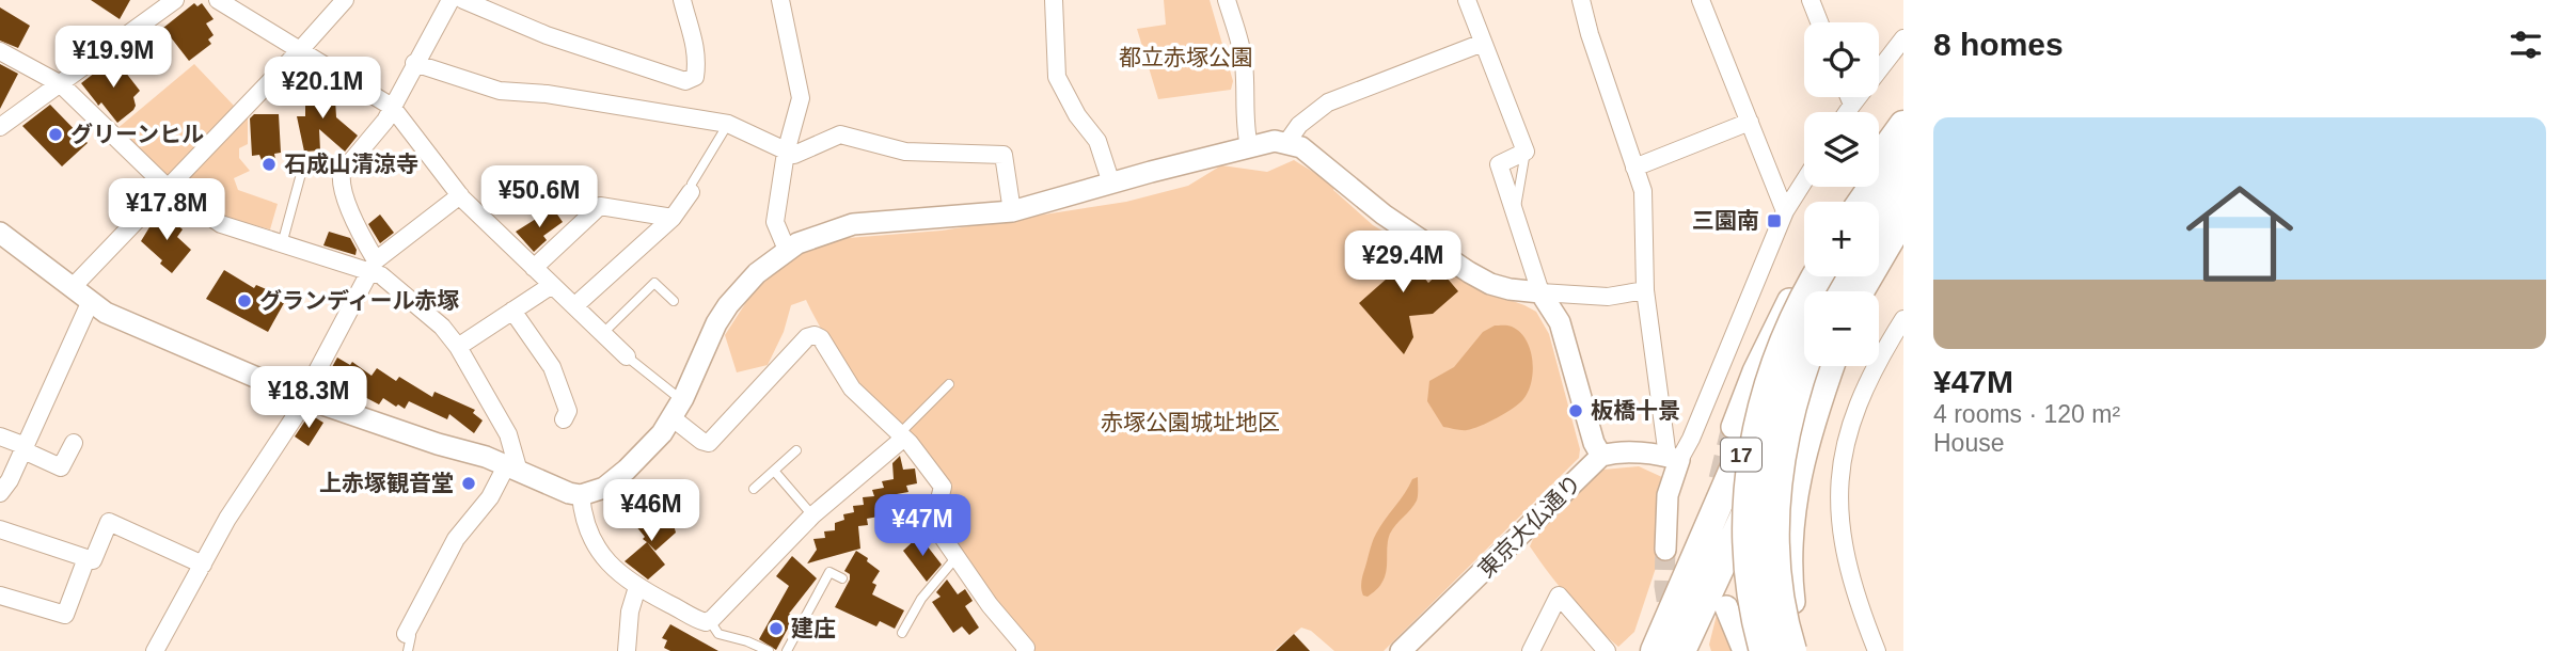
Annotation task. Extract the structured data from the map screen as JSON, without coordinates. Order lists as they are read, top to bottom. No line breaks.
{"streets":{"highway":["17"],"street":["東京大仏通り"]},"parks":["都立赤塚公園","赤塚公園城址地区"],"places":{"other":["グリーンヒル","石成山清涼寺","グランディール赤塚","板橋十景","上赤塚観音堂","建庄"],"transit":["三園南"]},"page":{"heading":"8 homes","map_buttons":["+","−"],"price":["¥19.9M","¥20.1M","¥50.6M","¥17.8M","¥29.4M","¥18.3M","¥46M","¥47M"],"list":[{"name":"¥47M","note":"4 rooms · 120 m² · House"}]}}
